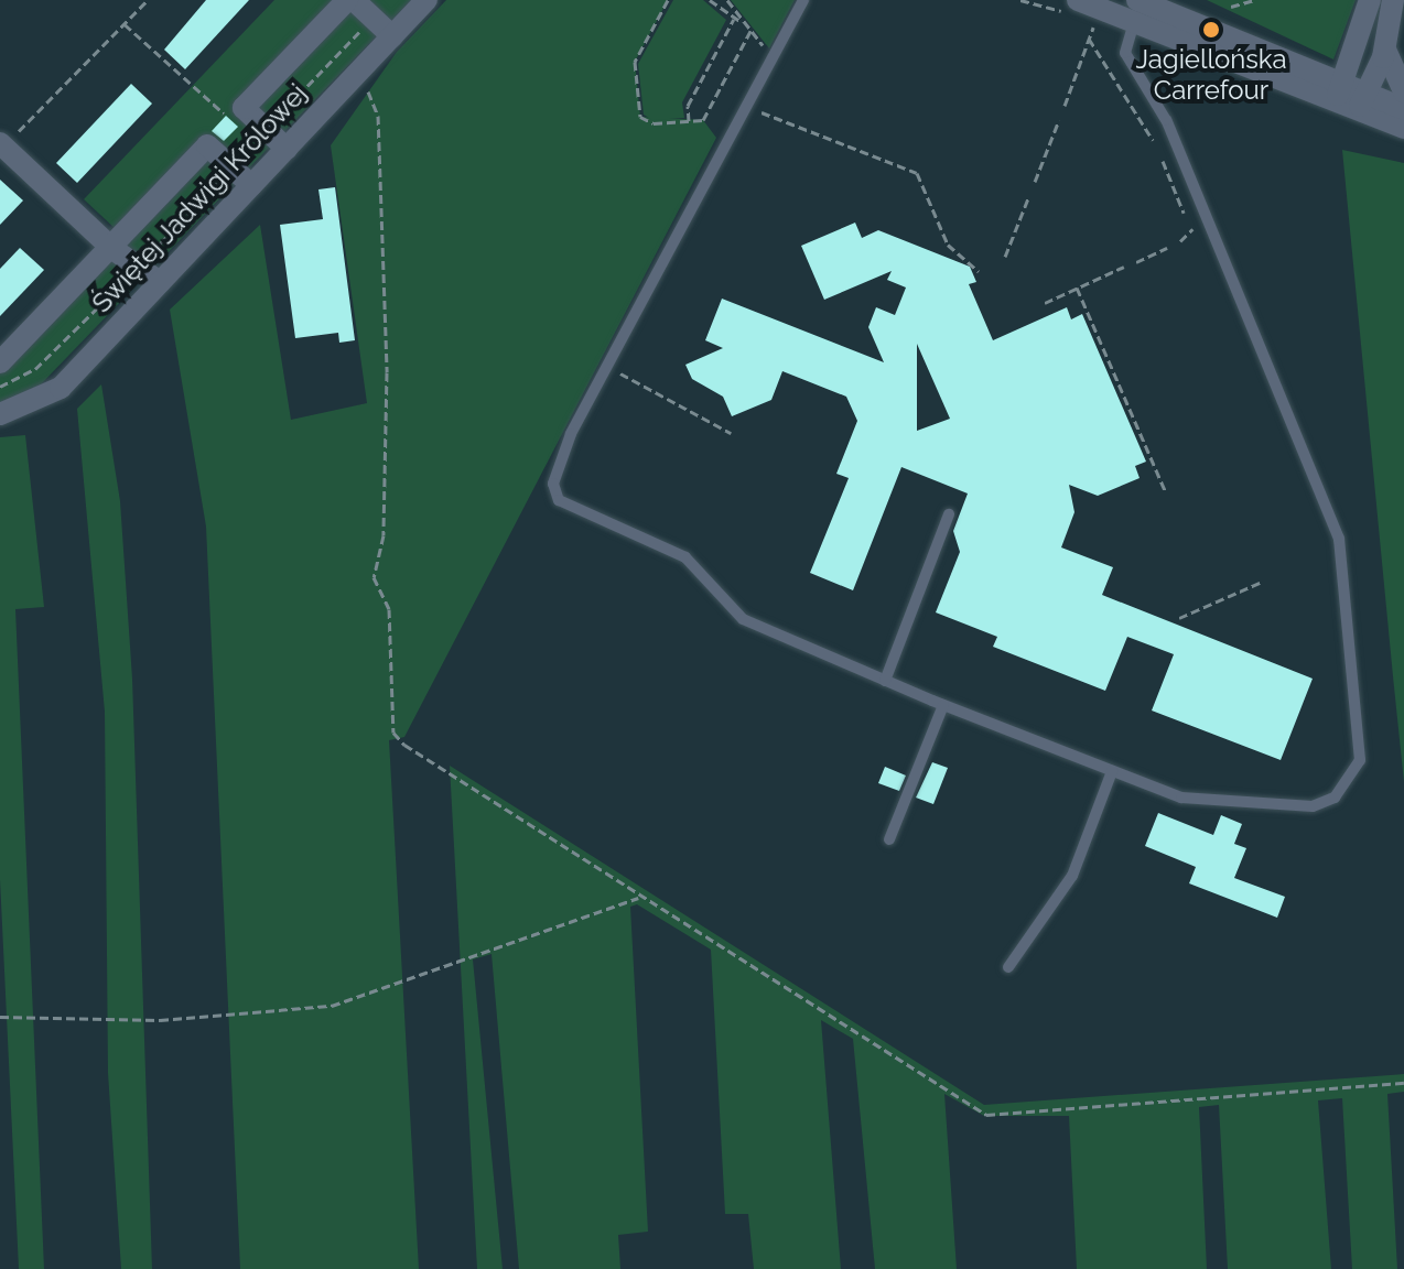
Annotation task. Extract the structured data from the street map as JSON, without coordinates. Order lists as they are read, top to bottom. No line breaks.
{"streets":{"street":["Świętej Jadwigi Królowej"]},"places":["Jagiellońska Carrefour"]}
